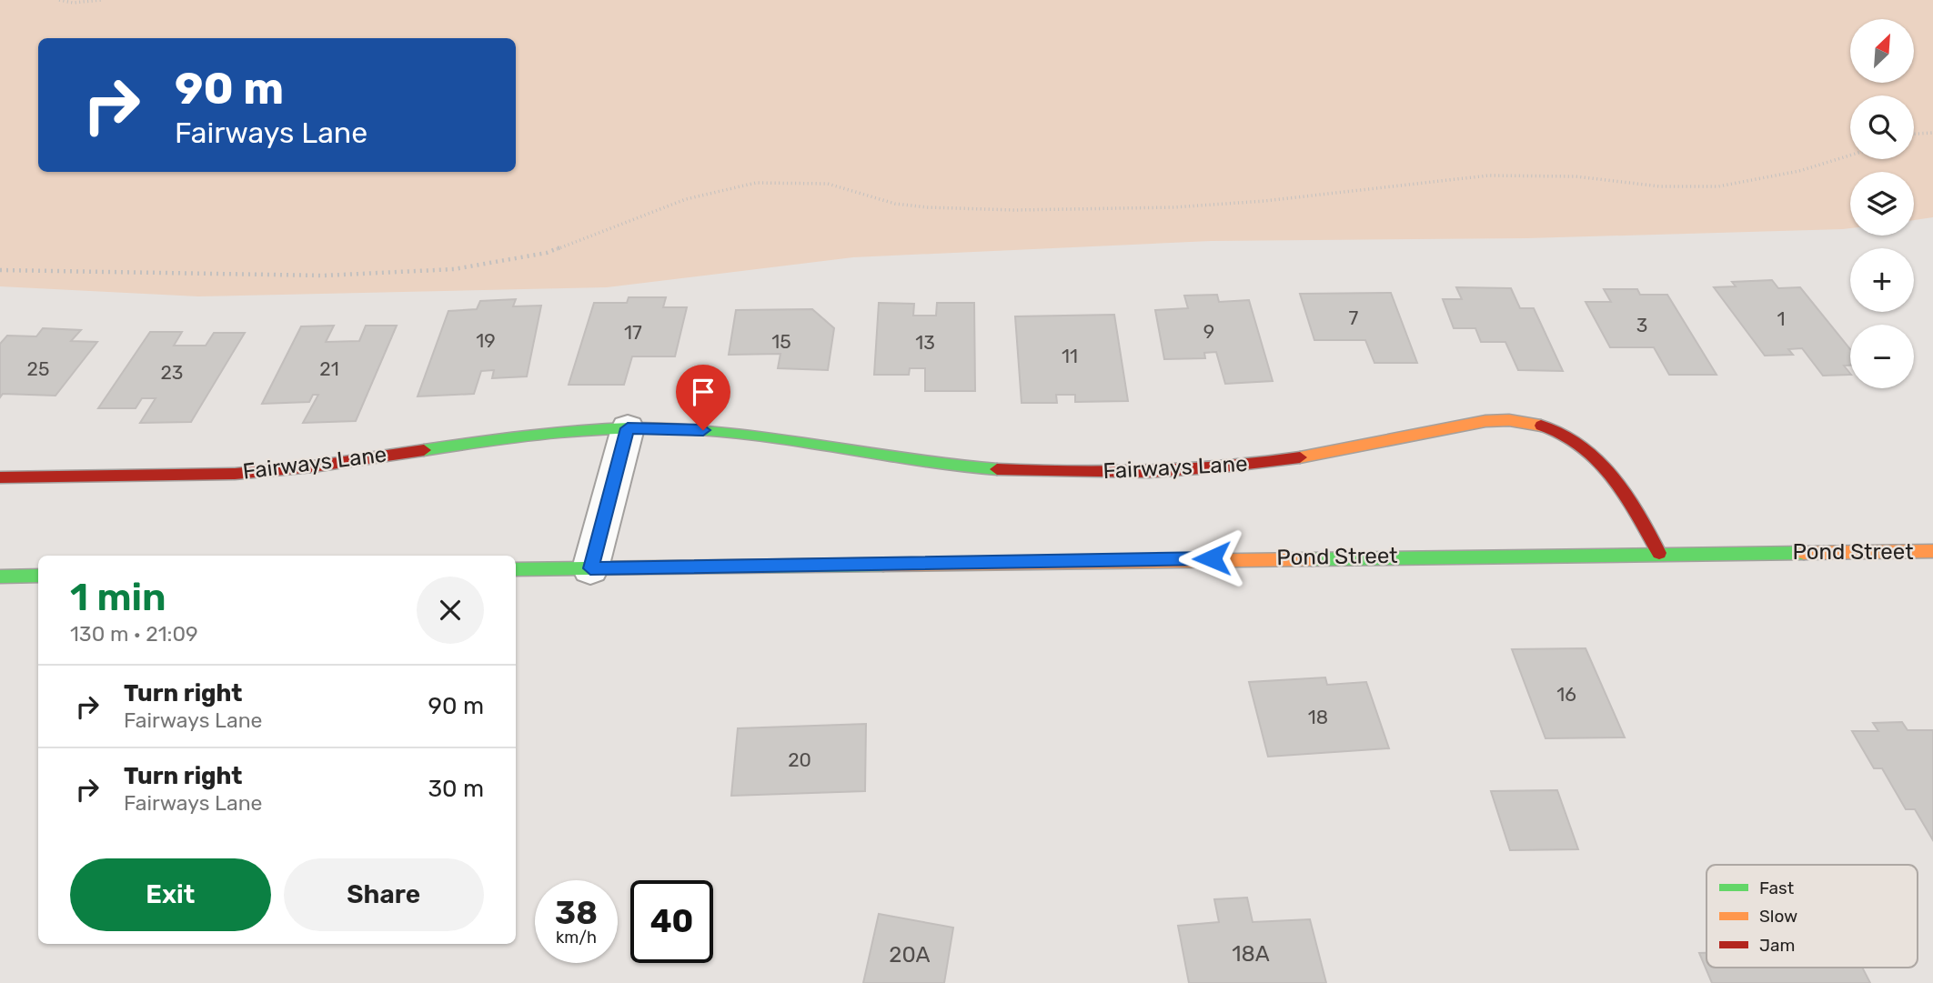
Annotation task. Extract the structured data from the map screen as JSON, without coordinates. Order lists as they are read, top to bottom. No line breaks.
{"streets":{"street":["Fairways Lane","Pond Street"]},"crossings":[["Fairways Lane","Pond Street"]],"house_numbers":["7","1","3","9","17","19","15","13","11","25","21","23","16","18","20","18A","20A"],"legend":["Fast","Slow","Jam"],"north":"top right","page":{"map_buttons":["+","−"],"turn":["90 m","Fairways Lane"],"heading":["1 min","130 m · 21:09"],"list":[{"name":"Turn right","note":"Fairways Lane","value":"90 m"},{"name":"Turn right","note":"Fairways Lane","value":"30 m"}],"buttons":["Exit","Share"],"speed":"38 km/h","limit":"40"}}
